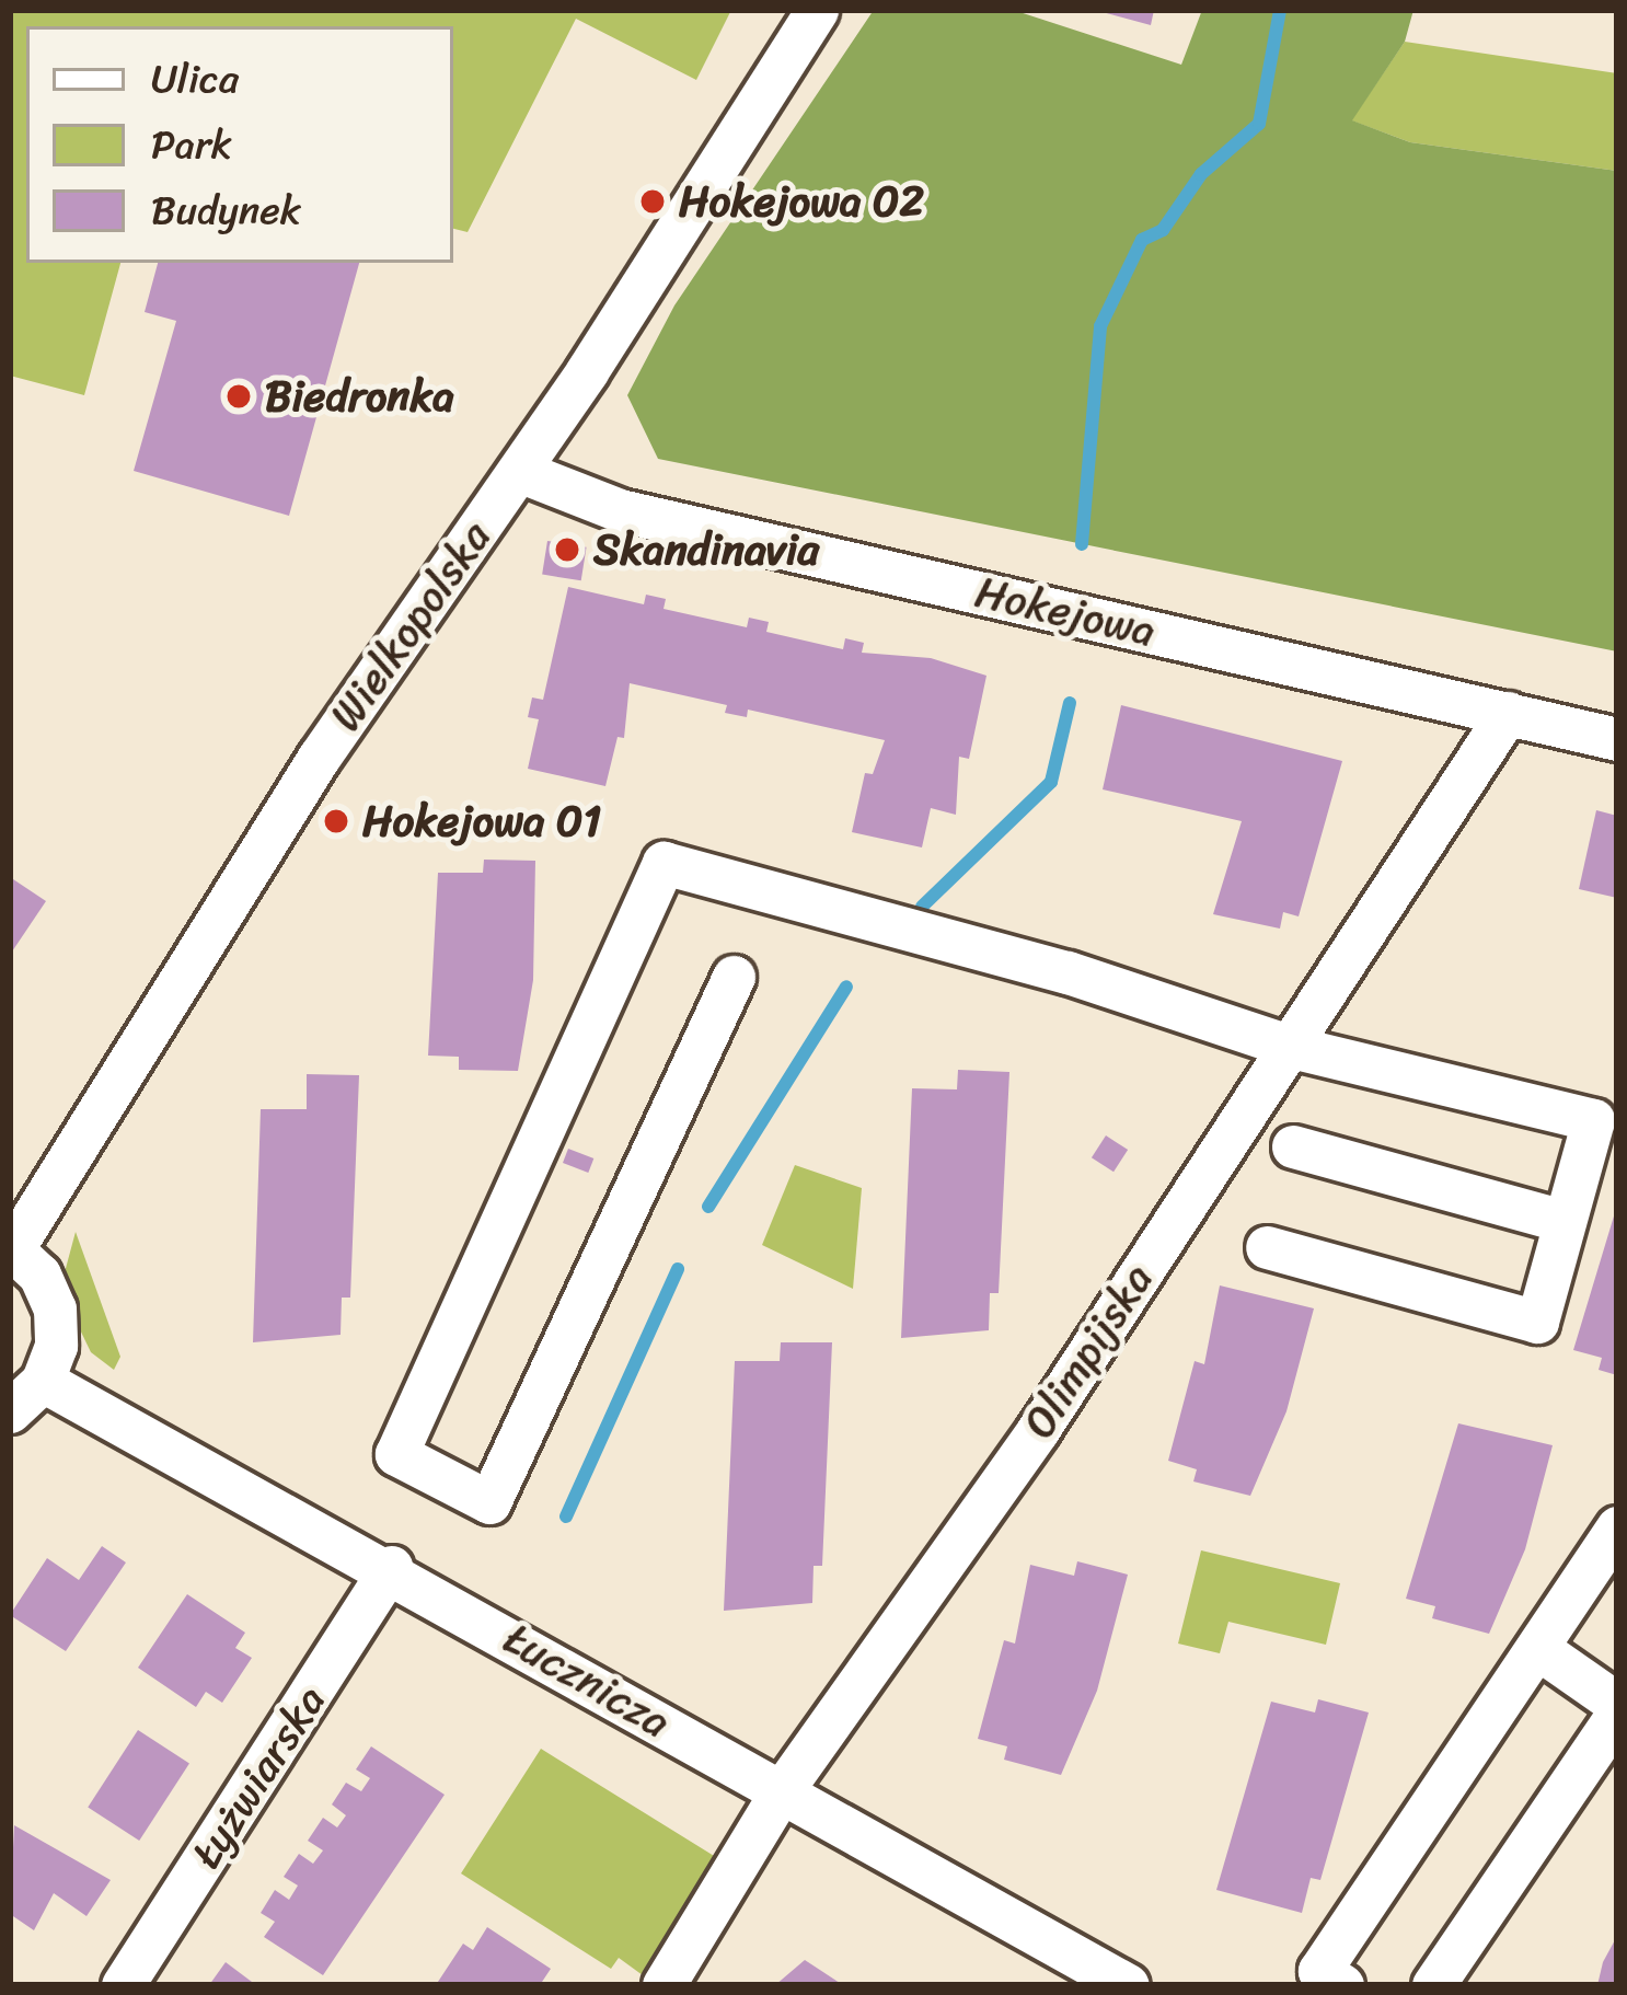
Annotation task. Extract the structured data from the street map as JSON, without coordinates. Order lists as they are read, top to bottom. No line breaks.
{"streets":{"street":["Hokejowa","Wielkopolska","Olimpijska","Łucznicza","Łyżwiarska"]},"crossings":[["Hokejowa","Wielkopolska"],["Hokejowa","Olimpijska"],["Olimpijska","Łucznicza"],["Łucznicza","Łyżwiarska"]],"places":["Hokejowa 02","Biedronka","Skandinavia","Hokejowa 01"],"legend":["Ulica","Park","Budynek"]}
